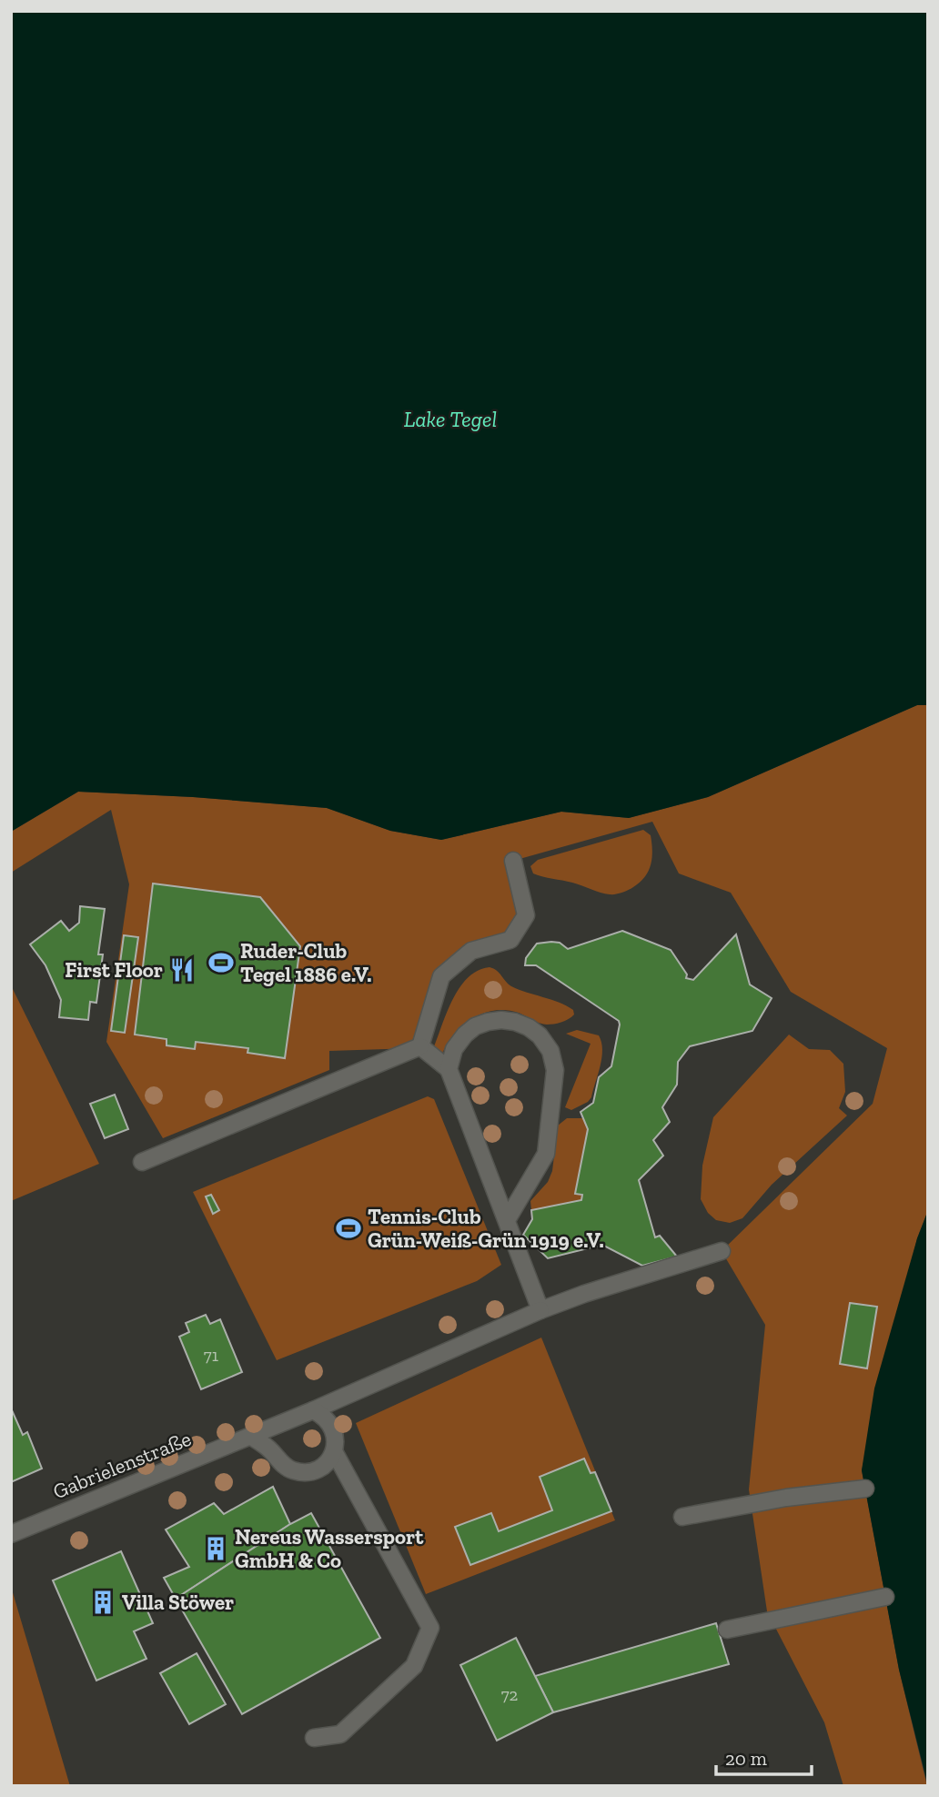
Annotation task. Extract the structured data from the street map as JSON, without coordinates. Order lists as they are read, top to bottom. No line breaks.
{"streets":{"street":["Gabrielenstraße"]},"water":["Lake Tegel"],"places":{"sports":["Ruder-Club Tegel 1886 e.V.","Tennis-Club Grün-Weiß-Grün 1919 e.V."],"restaurant":["First Floor"],"building":["Nereus Wassersport GmbH & Co","Villa Stöwer"]},"house_numbers":["71","72"],"scale_bar":"20 m"}
